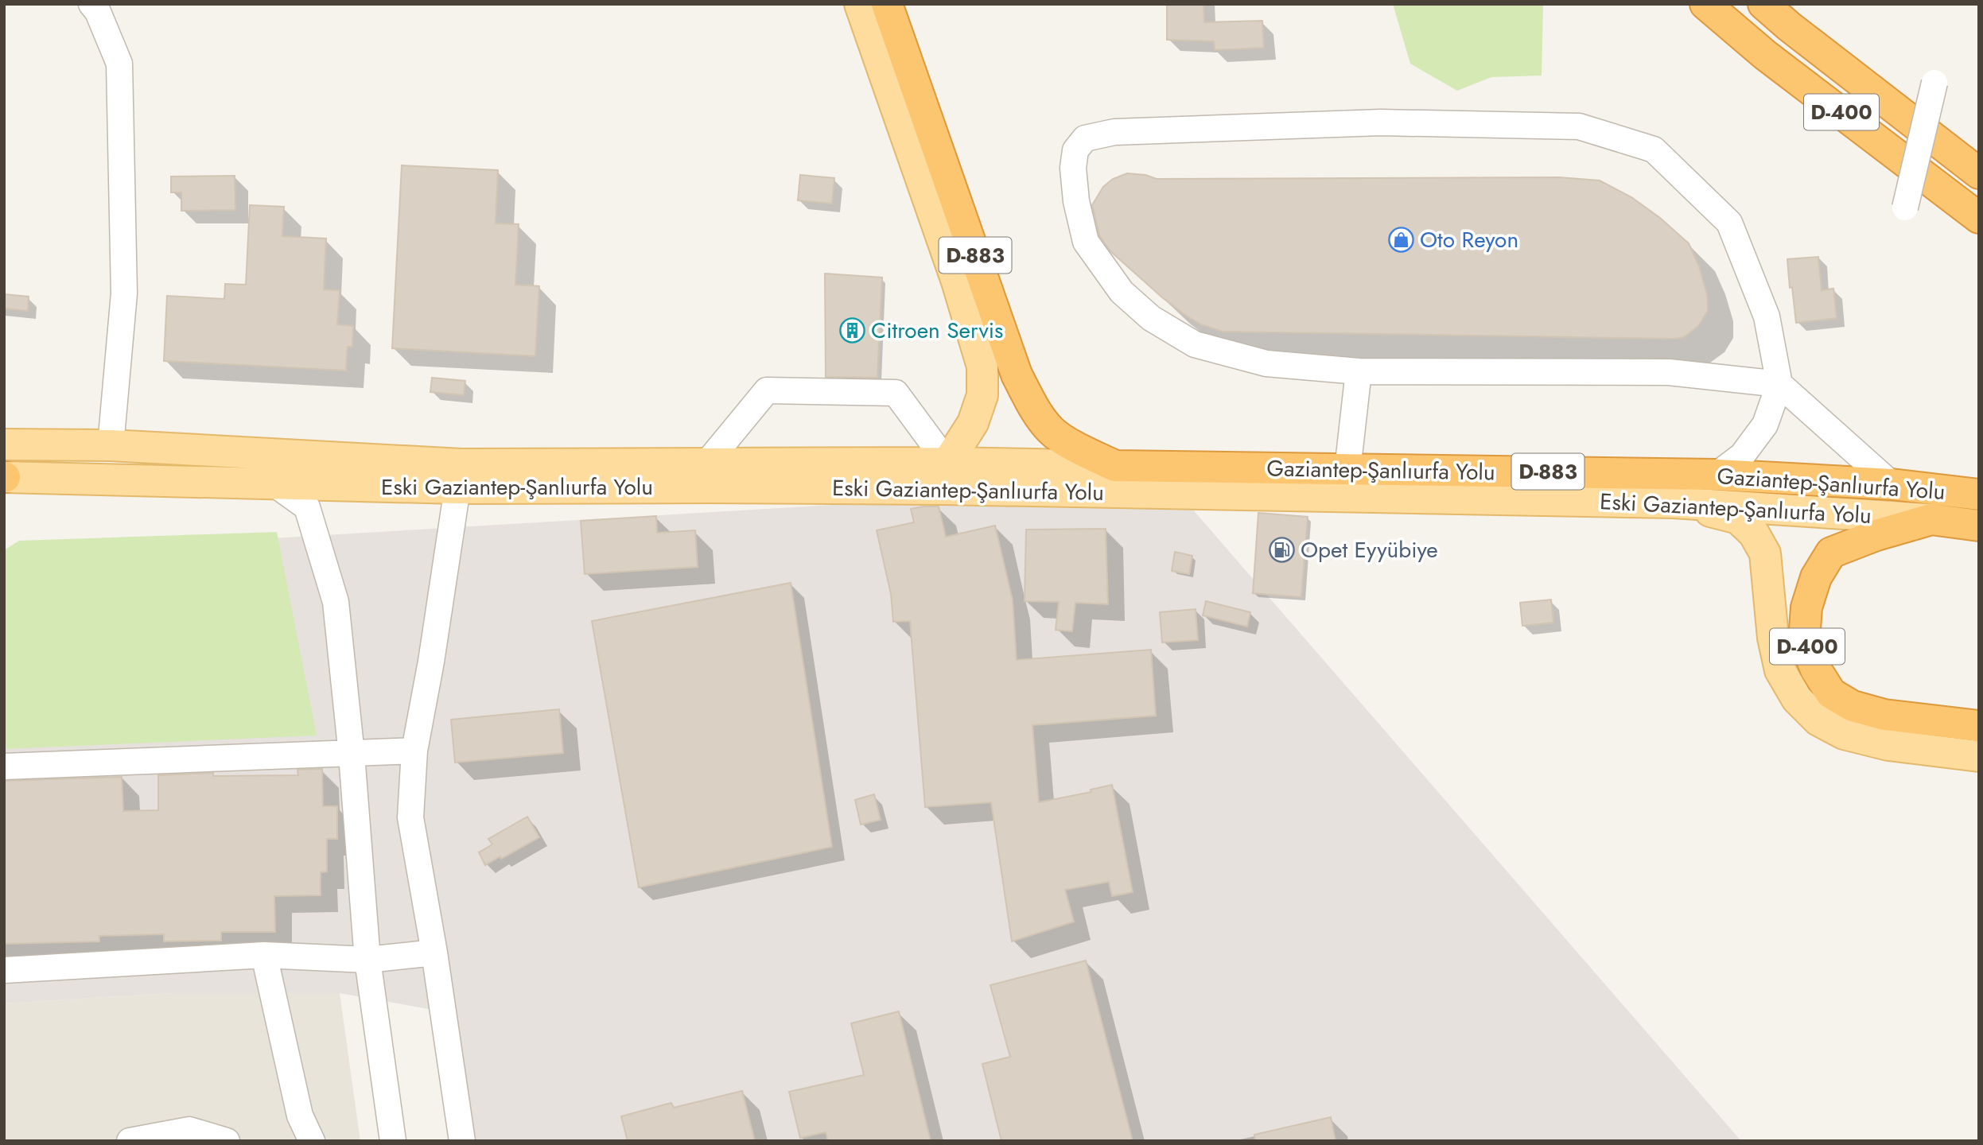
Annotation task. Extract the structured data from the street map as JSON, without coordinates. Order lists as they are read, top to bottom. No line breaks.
{"streets":{"highway":["D-400","D-883","Gaziantep-Şanlıurfa Yolu"],"main road":["Eski Gaziantep-Şanlıurfa Yolu"]},"crossings":[["D-400","Gaziantep-Şanlıurfa Yolu"],["D-400","Eski Gaziantep-Şanlıurfa Yolu"],["D-883","Gaziantep-Şanlıurfa Yolu"],["D-883","Eski Gaziantep-Şanlıurfa Yolu"],["Gaziantep-Şanlıurfa Yolu","Eski Gaziantep-Şanlıurfa Yolu"]],"places":{"shop":["Oto Reyon"],"building":["Citroen Servis"],"fuel station":["Opet Eyyübiye"]}}
